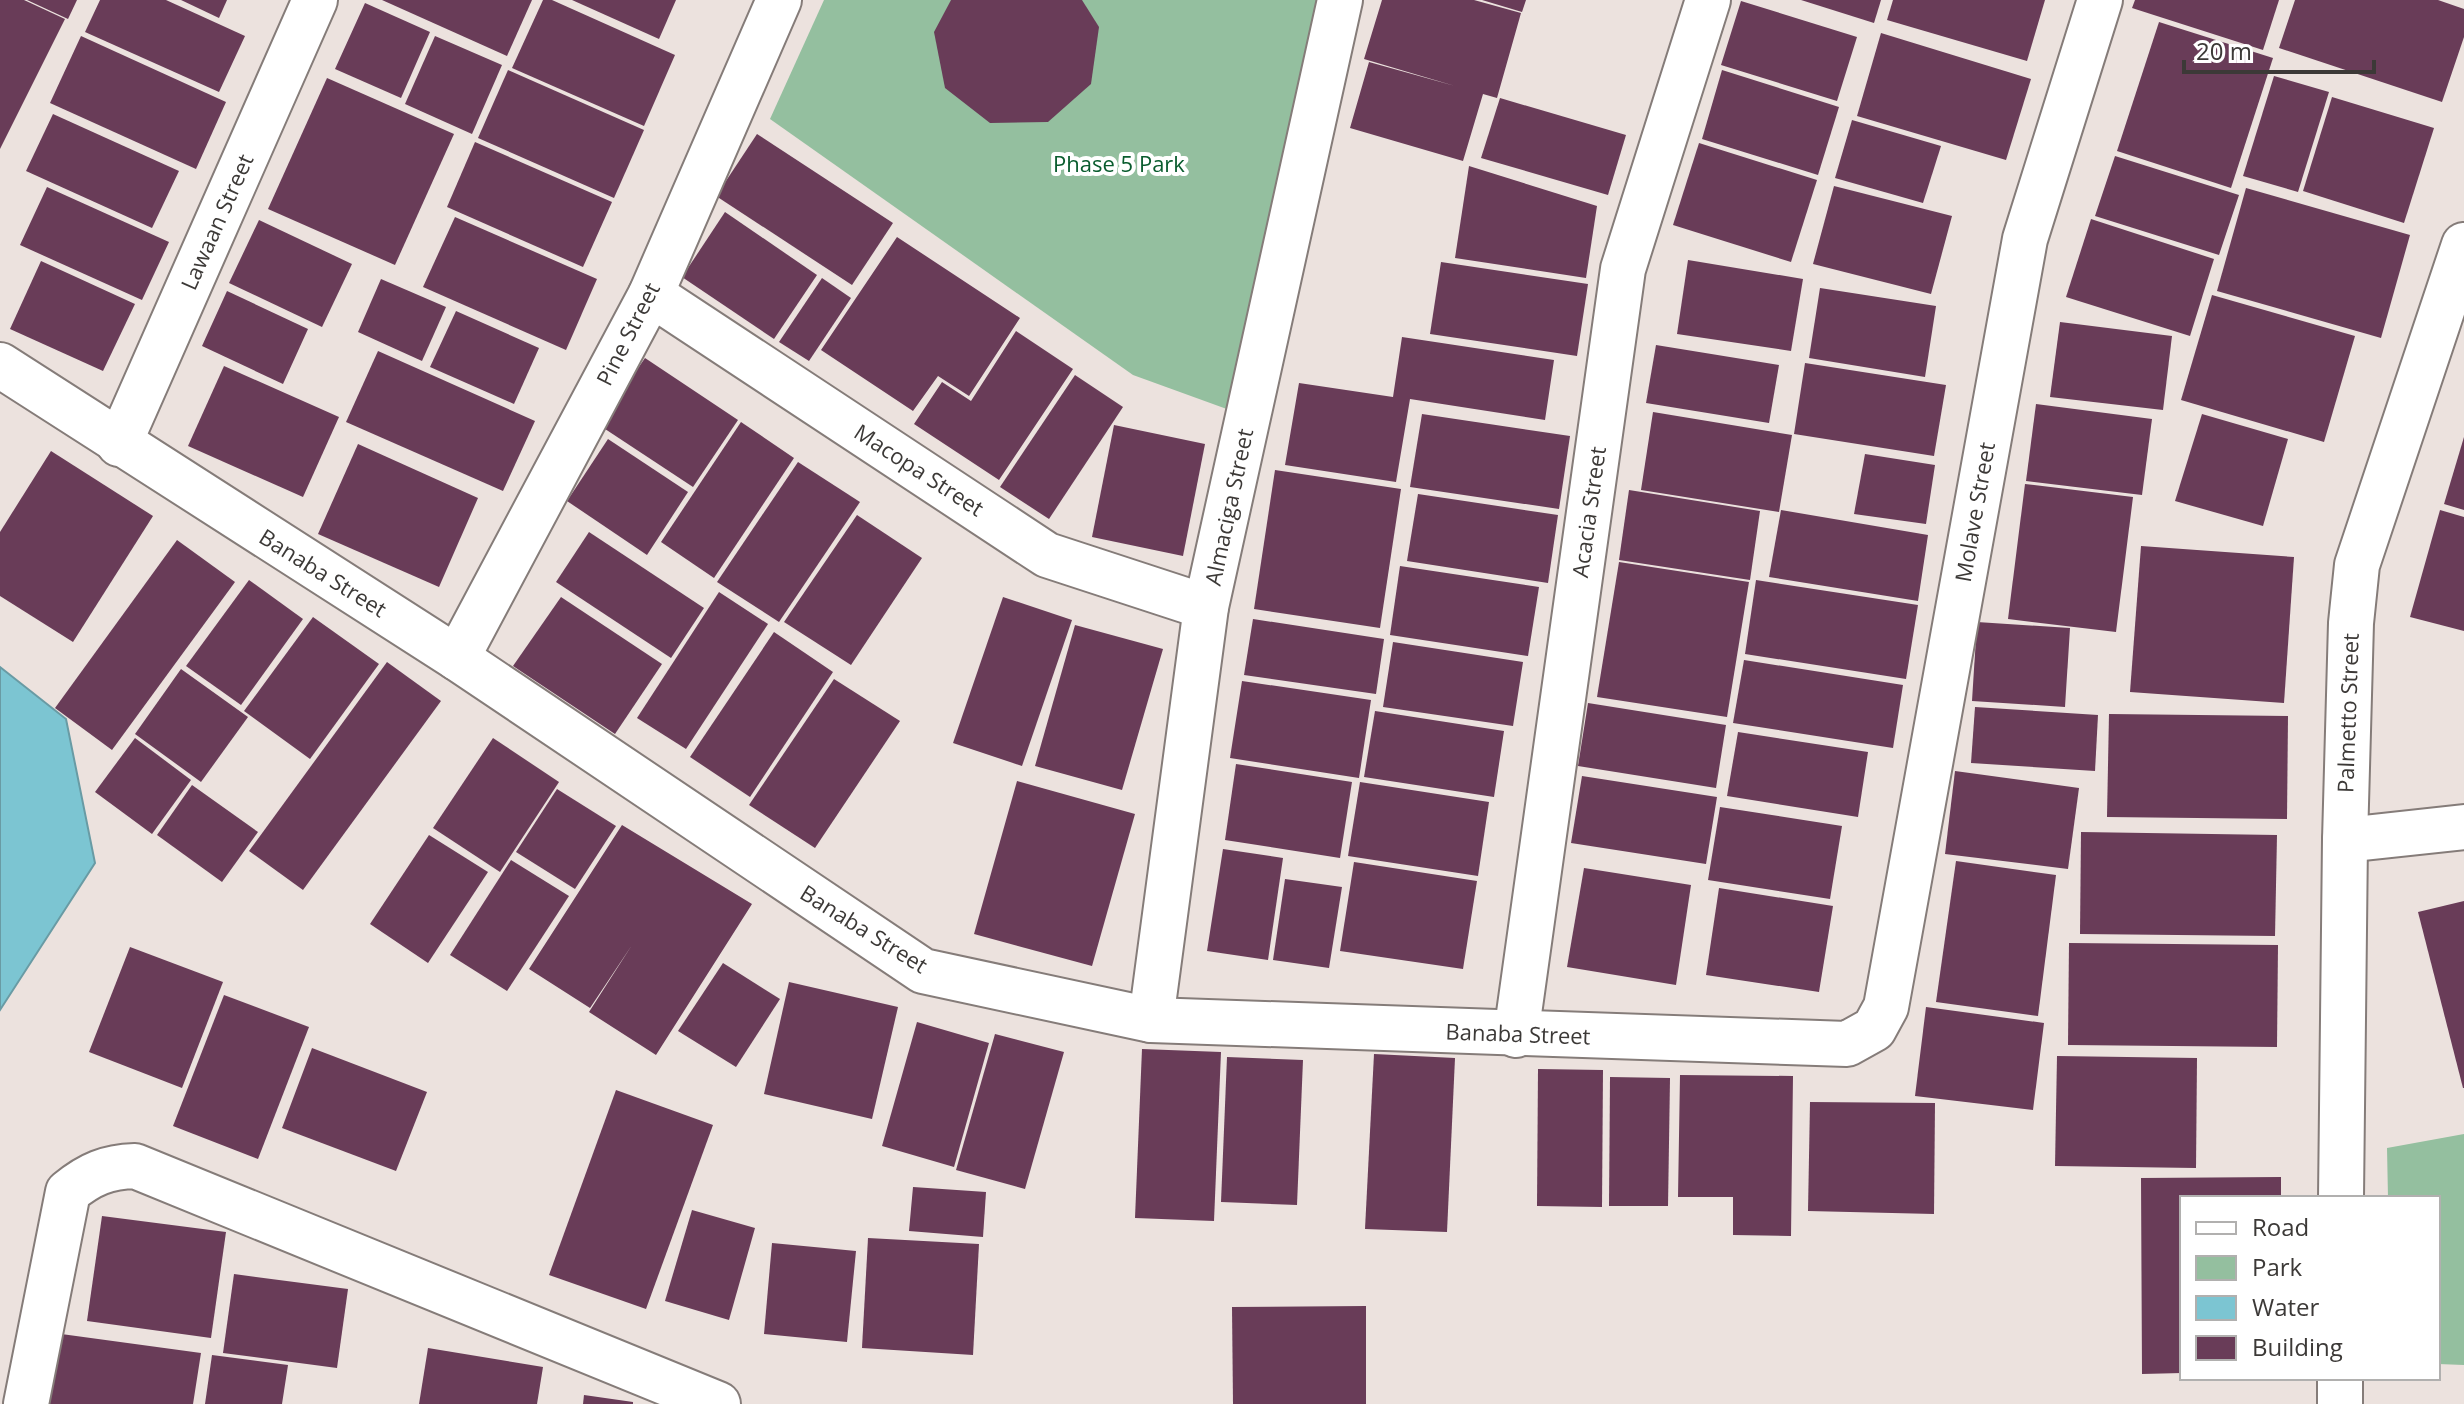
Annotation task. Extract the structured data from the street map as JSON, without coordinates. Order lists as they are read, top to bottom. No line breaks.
{"streets":{"street":["Lawaan Street","Pine Street","Macopa Street","Almaciga Street","Acacia Street","Molave Street","Banaba Street","Palmetto Street"]},"crossings":[["Lawaan Street","Banaba Street"],["Pine Street","Macopa Street"],["Pine Street","Banaba Street"],["Macopa Street","Almaciga Street"],["Almaciga Street","Banaba Street"],["Acacia Street","Banaba Street"],["Molave Street","Banaba Street"]],"parks":["Phase 5 Park"],"legend":["Road","Park","Water","Building"],"scale_bar":"20 m"}
